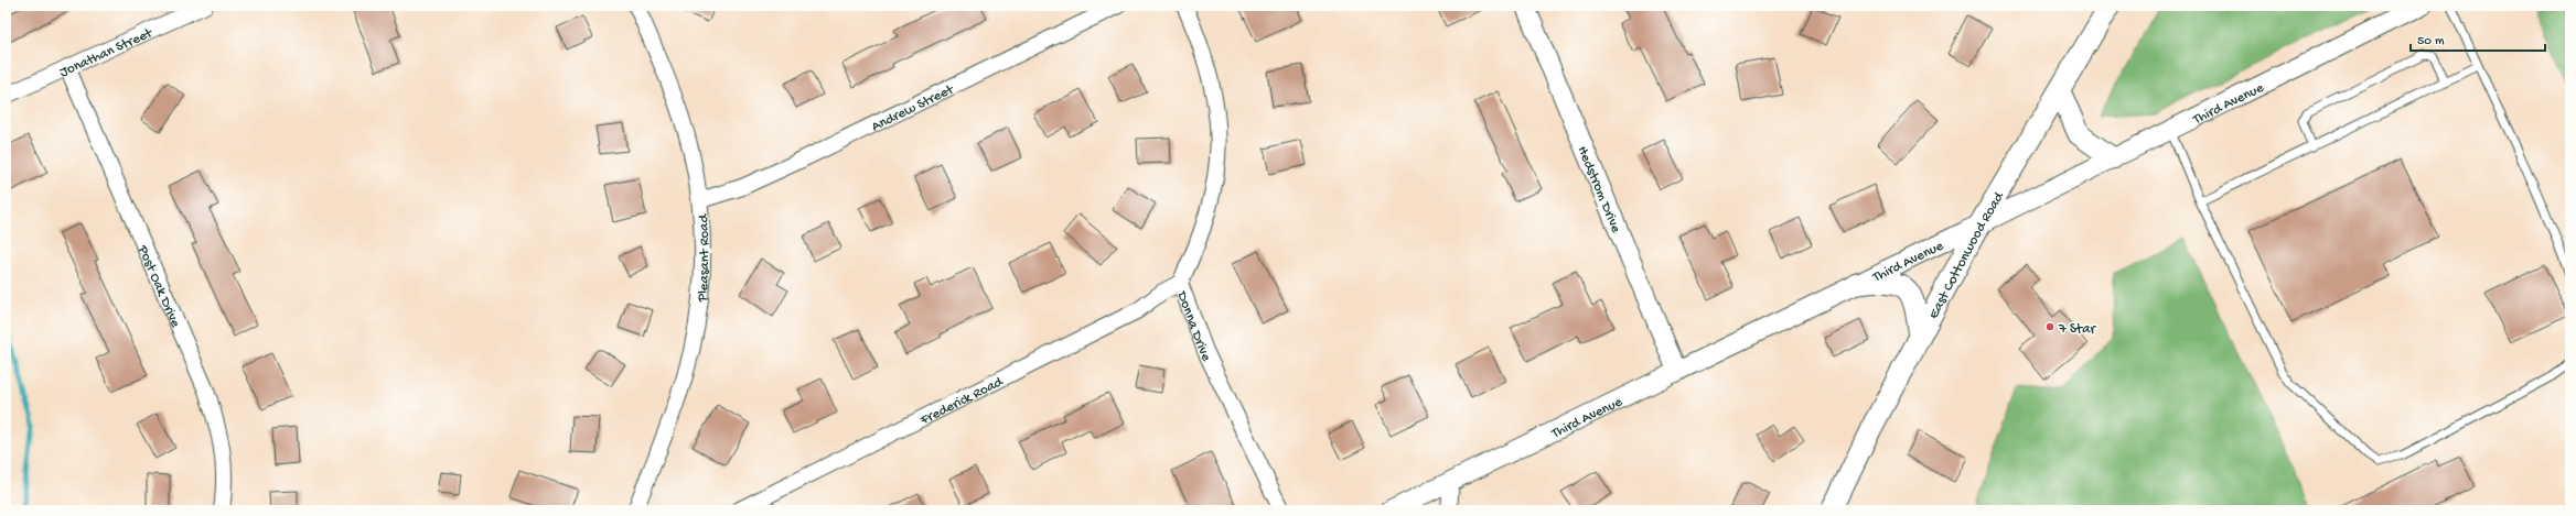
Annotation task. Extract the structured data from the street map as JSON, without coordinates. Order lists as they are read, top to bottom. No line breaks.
{"streets":{"main road":["East Cottonwood Road"],"street":["Jonathan Street","Third Avenue","Andrew Street","Hedstrom Drive","Pleasant Road","Post Oak Drive","Donna Drive","Frederick Road"]},"crossings":[["Jonathan Street","Post Oak Drive"],["Third Avenue","Hedstrom Drive"],["Third Avenue","East Cottonwood Road"],["Andrew Street","Pleasant Road"],["Donna Drive","Frederick Road"]],"places":["7 Star"],"scale_bar":"50 m"}
